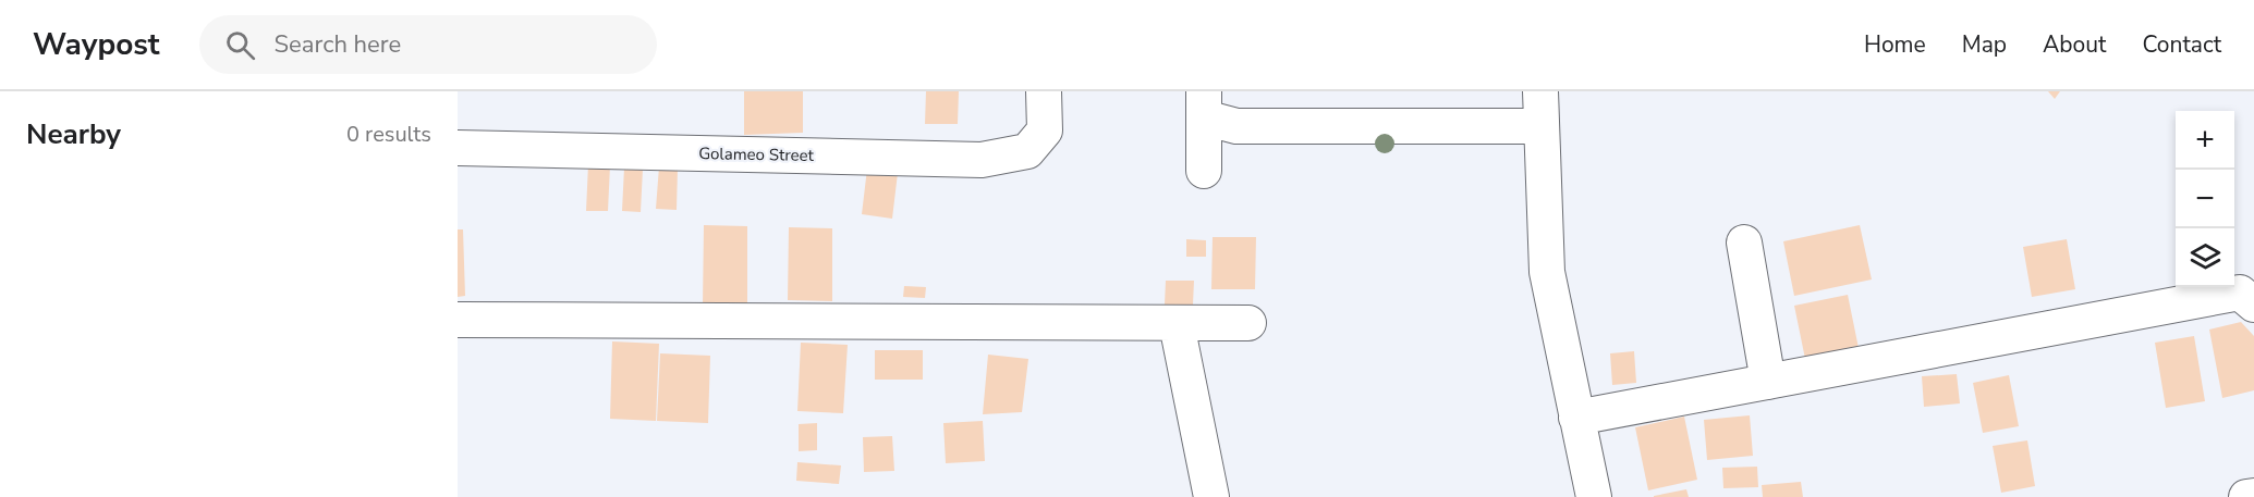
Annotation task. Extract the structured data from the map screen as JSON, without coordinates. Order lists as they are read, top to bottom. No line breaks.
{"streets":{"street":["Golameo Street"]},"page":{"header":"Waypost","search":"Search here","nav":["Home","Map","About","Contact"],"heading":["Nearby","0 results"],"map_buttons":["+","−"]}}
